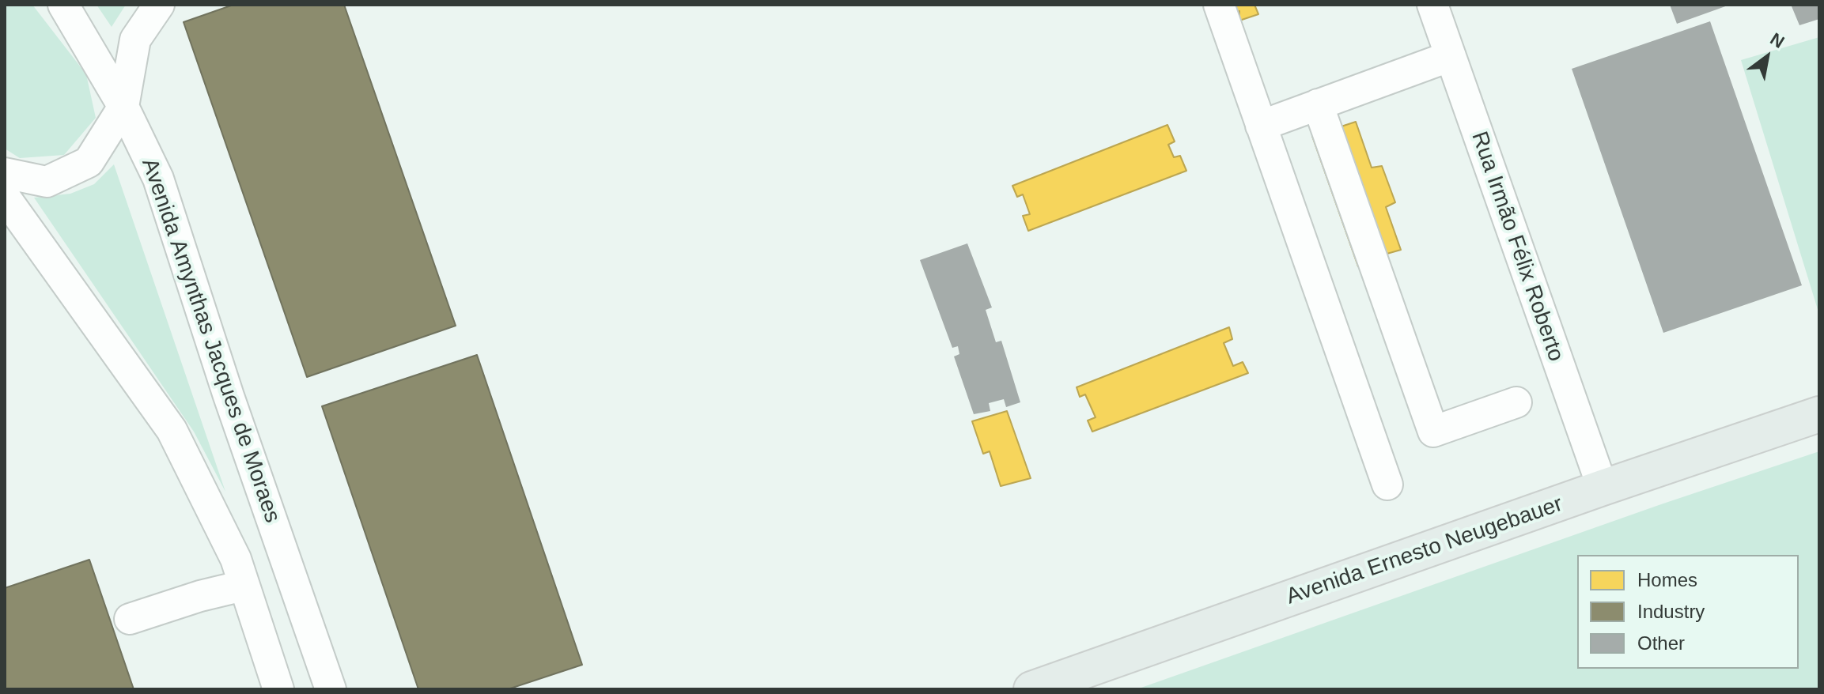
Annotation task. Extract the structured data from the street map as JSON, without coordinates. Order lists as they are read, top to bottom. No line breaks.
{"streets":{"main road":["Avenida Ernesto Neugebauer"],"street":["Rua Irmão Félix Roberto","Avenida Amynthas Jacques de Moraes"]},"crossings":[["Rua Irmão Félix Roberto","Avenida Ernesto Neugebauer"]],"legend":["Homes","Industry","Other"],"north":"top right"}
